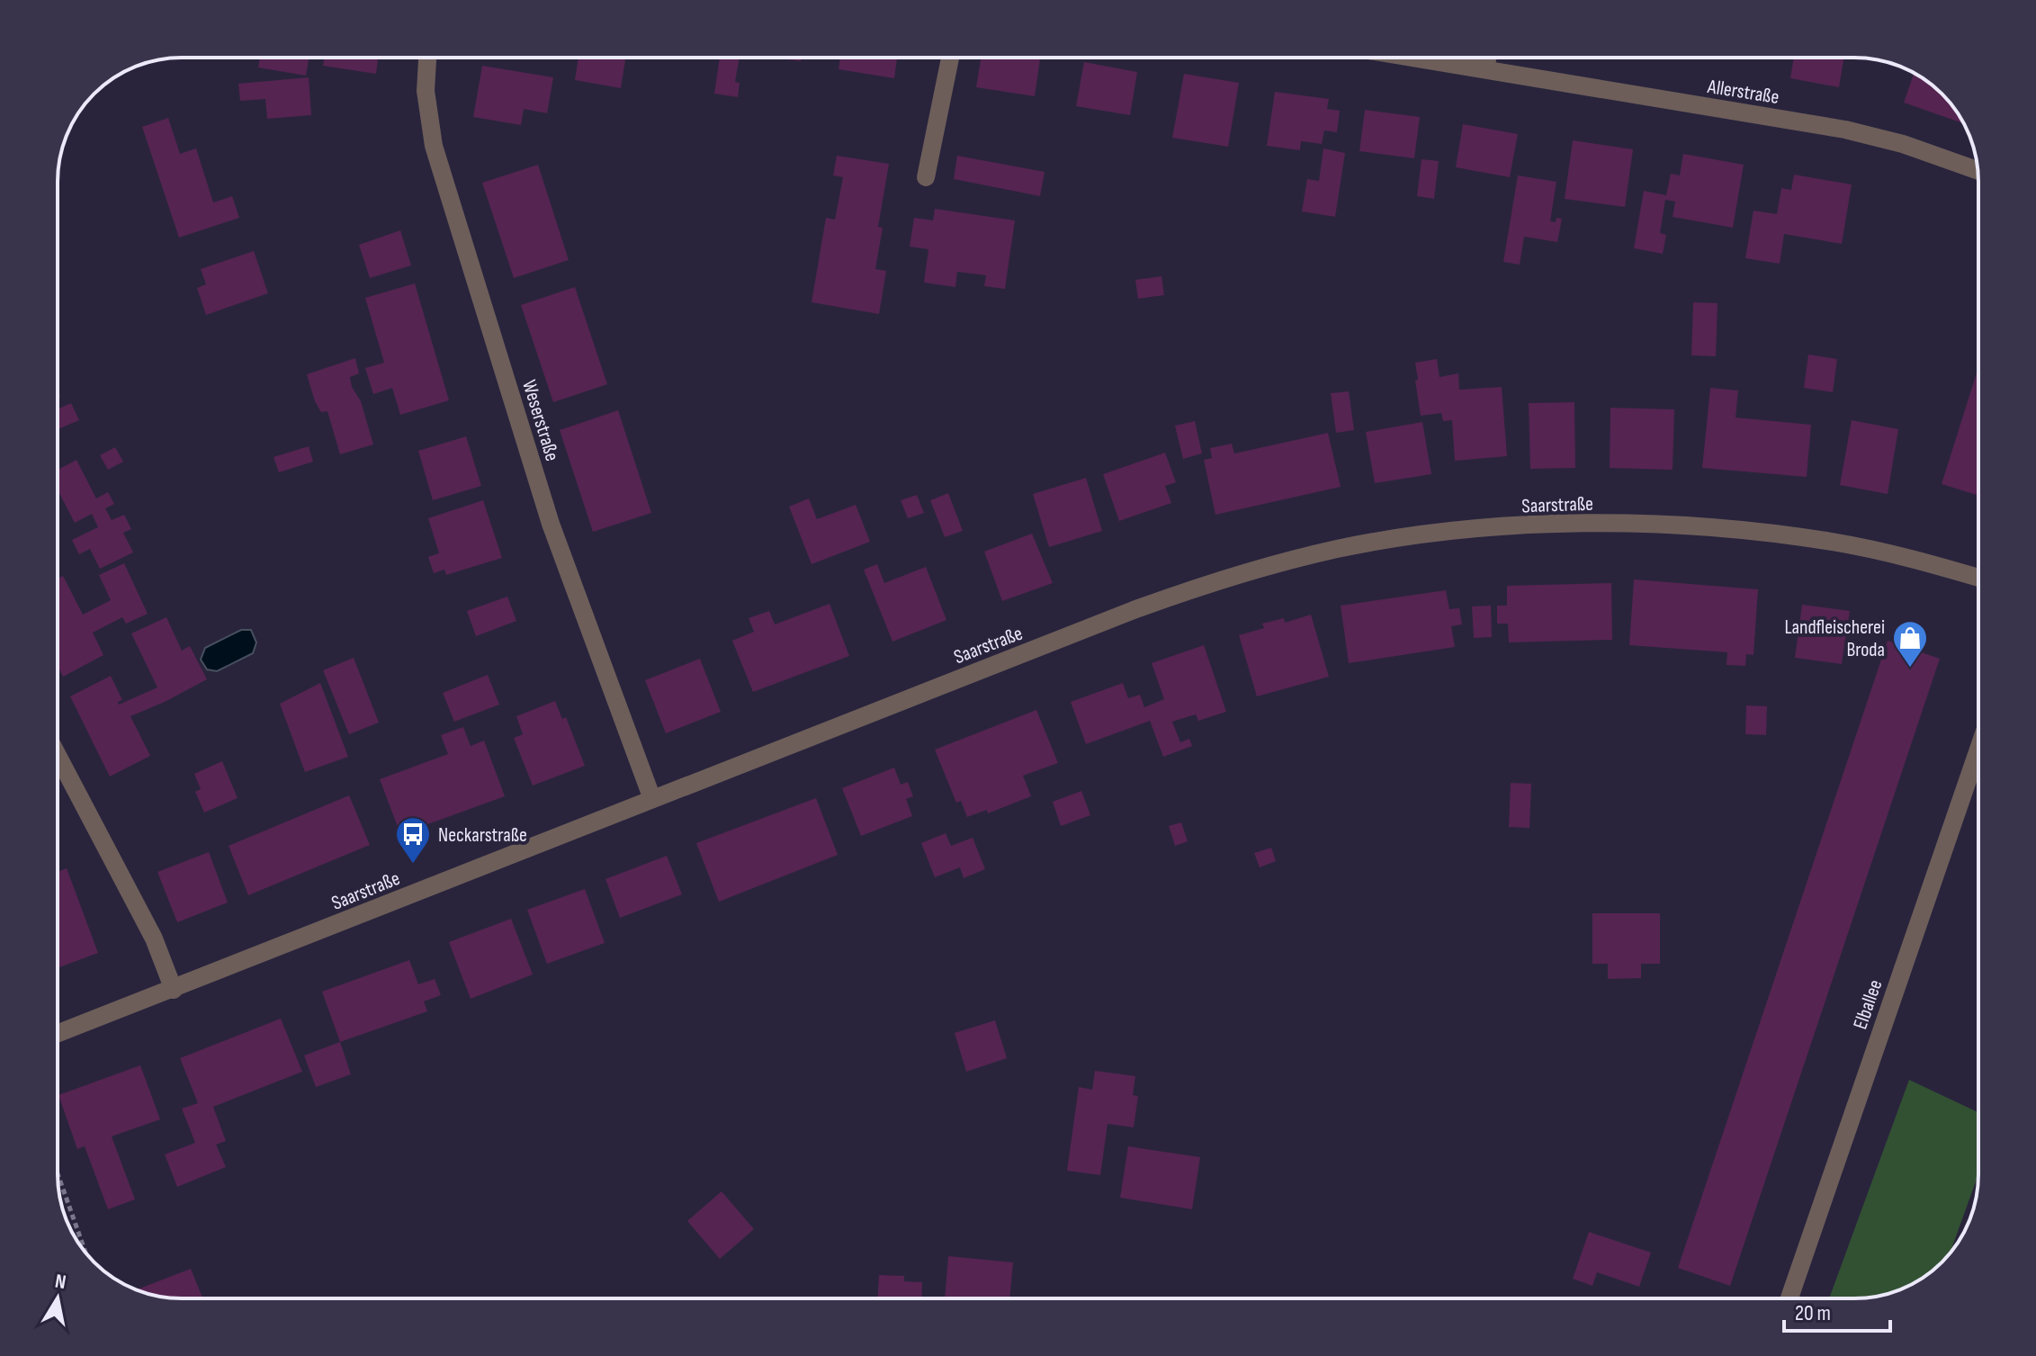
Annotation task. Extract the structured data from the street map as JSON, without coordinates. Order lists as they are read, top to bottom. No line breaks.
{"streets":{"street":["Allerstraße","Weserstraße","Saarstraße","Elballee"]},"crossings":[["Weserstraße","Saarstraße"]],"places":{"shop":["Landfleischerei Broda"],"bus stop":["Neckarstraße"]},"scale_bar":"20 m","north":"top"}
